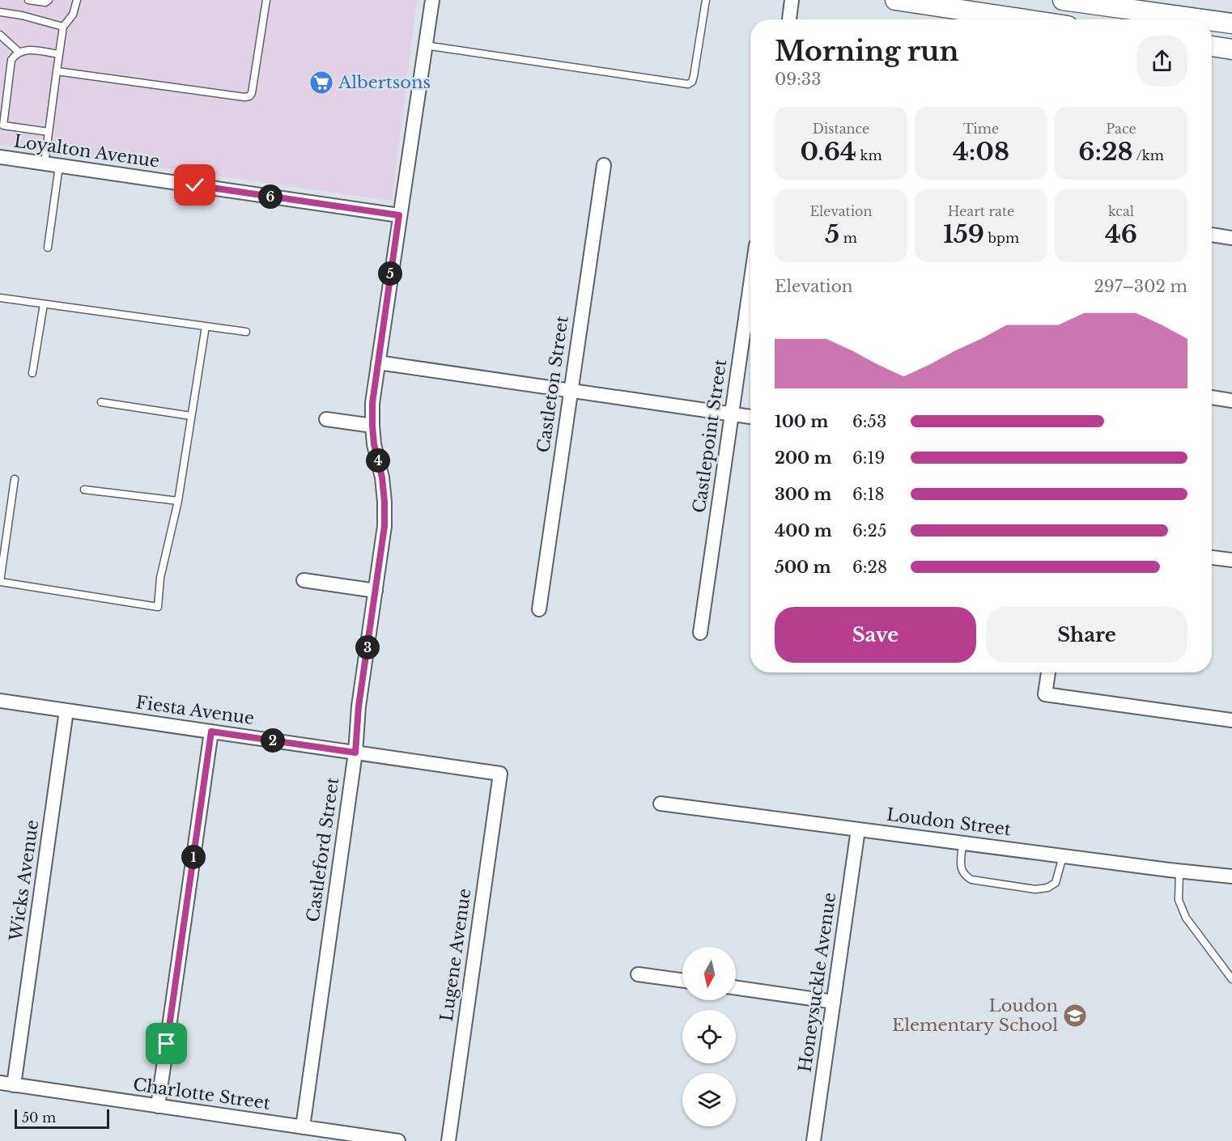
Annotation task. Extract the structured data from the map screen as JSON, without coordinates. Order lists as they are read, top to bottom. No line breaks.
{"streets":{"street":["Loyalton Avenue","Castleton Street","Castlepoint Street","Fiesta Avenue","Loudon Street","Castleford Street","Wicks Avenue","Lugene Avenue","Honeysuckle Avenue","Charlotte Street"]},"crossings":[["Loyalton Avenue","Castleford Street"],["Fiesta Avenue","Castleford Street"],["Fiesta Avenue","Wicks Avenue"],["Fiesta Avenue","Lugene Avenue"],["Loudon Street","Honeysuckle Avenue"],["Castleford Street","Charlotte Street"],["Wicks Avenue","Charlotte Street"]],"places":{"supermarket":["Albertsons"],"school or university":["Loudon Elementary School"]},"scale_bar":"50 m","north":"bottom","page":{"heading":["Morning run","09:33"],"stats":[["Distance","0.64 km"],["Time","4:08"],["Pace","6:28 /km"],["Elevation","5 m"],["Heart rate","159 bpm"],["kcal","46"]],"pins":["6","5","4","3","2","1"],"chart":["Elevation","297–302 m"],"list":[{"name":"100 m","note":"6:53"},{"name":"200 m","note":"6:19"},{"name":"300 m","note":"6:18"},{"name":"400 m","note":"6:25"},{"name":"500 m","note":"6:28"}],"buttons":["Save","Share"],"scale":"50 m"}}
